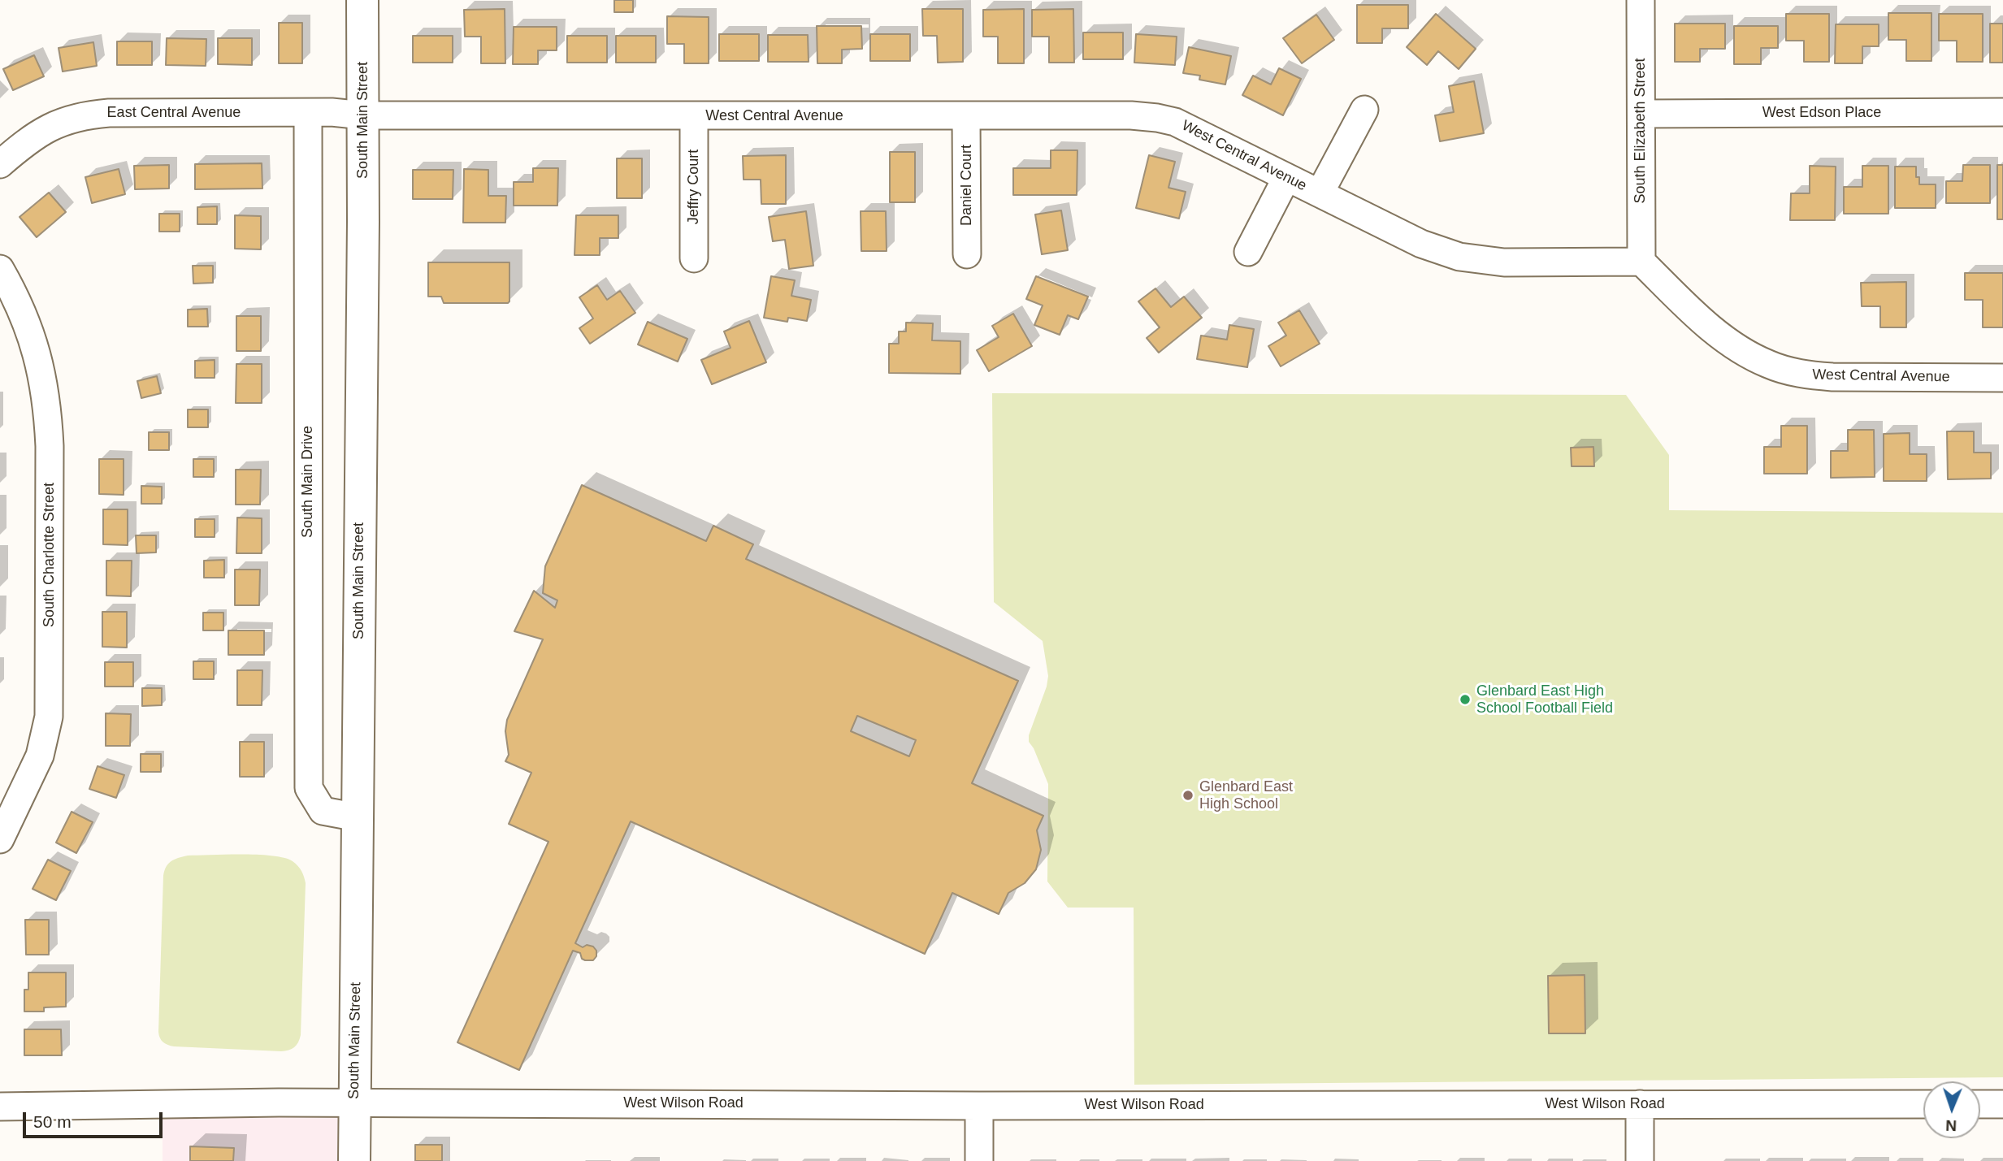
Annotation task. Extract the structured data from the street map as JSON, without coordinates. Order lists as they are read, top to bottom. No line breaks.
{"streets":{"main road":["South Main Street"],"street":["East Central Avenue","West Edson Place","West Central Avenue","South Elizabeth Street","Daniel Court","Jeffry Court","South Main Drive","South Charlotte Street","West Wilson Road"]},"crossings":[["East Central Avenue","West Central Avenue"],["East Central Avenue","South Main Street"],["East Central Avenue","South Main Drive"],["West Edson Place","South Elizabeth Street"],["West Central Avenue","South Main Street"],["West Central Avenue","South Elizabeth Street"],["West Central Avenue","Daniel Court"],["West Central Avenue","Jeffry Court"],["South Main Street","South Main Drive"],["South Main Street","West Wilson Road"]],"places":["Glenbard East High School Football Field","Glenbard East High School"],"scale_bar":"50 m","north":"bottom"}
